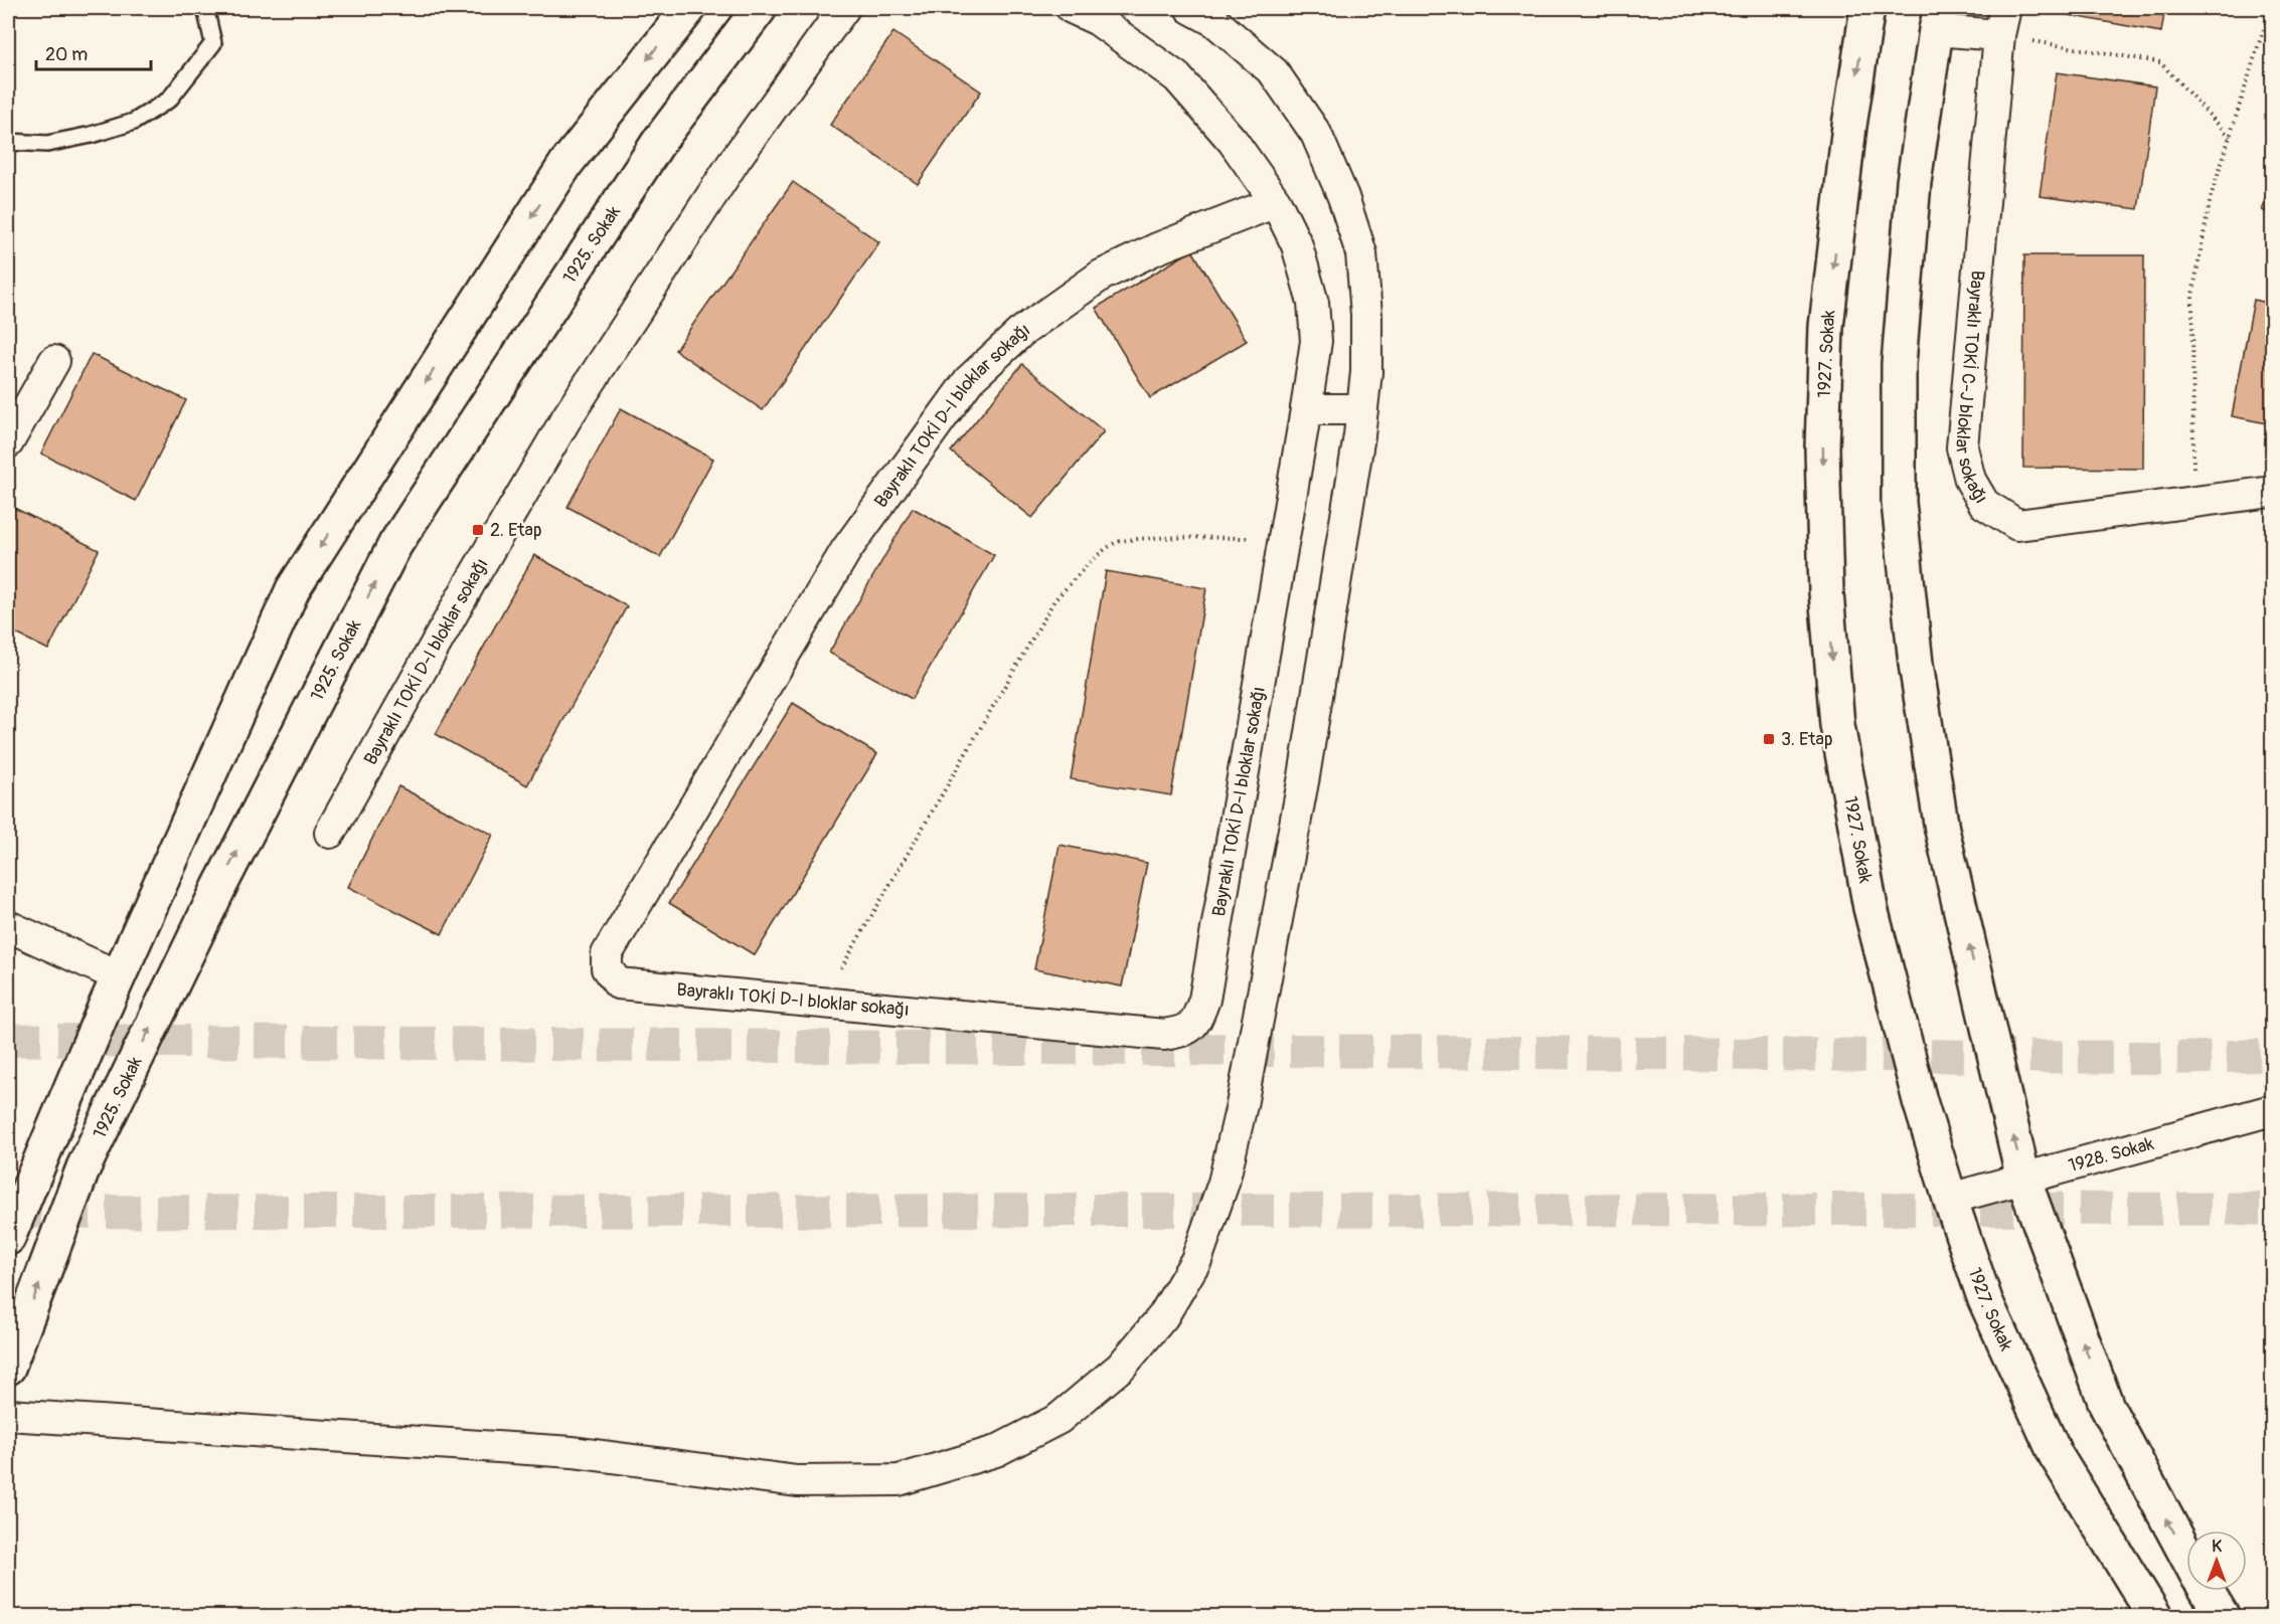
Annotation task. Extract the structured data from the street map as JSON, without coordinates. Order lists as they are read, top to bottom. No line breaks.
{"streets":{"street":["1925. Sokak","1927. Sokak","Bayraklı TOKİ C-J bloklar sokağı","Bayraklı TOKİ D-I bloklar sokağı","1928. Sokak"]},"crossings":[["1927. Sokak","1928. Sokak"]],"places":{"transit":["2. Etap","3. Etap"]},"scale_bar":"20 m","north":"top"}
